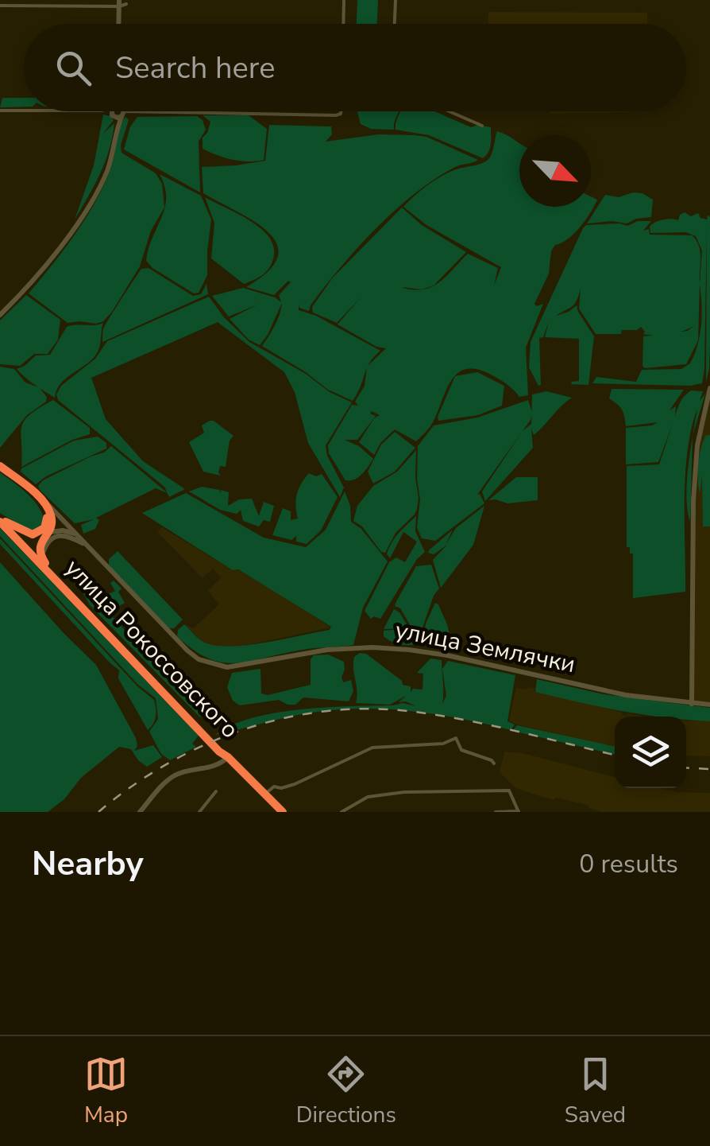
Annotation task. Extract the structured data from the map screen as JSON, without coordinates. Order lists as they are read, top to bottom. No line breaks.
{"streets":{"highway":["улица Землячки","улица Рокоссовского"]},"north":"bottom right","page":{"search":"Search here","heading":["Nearby","0 results"],"nav":["Map","Directions","Saved"]}}
